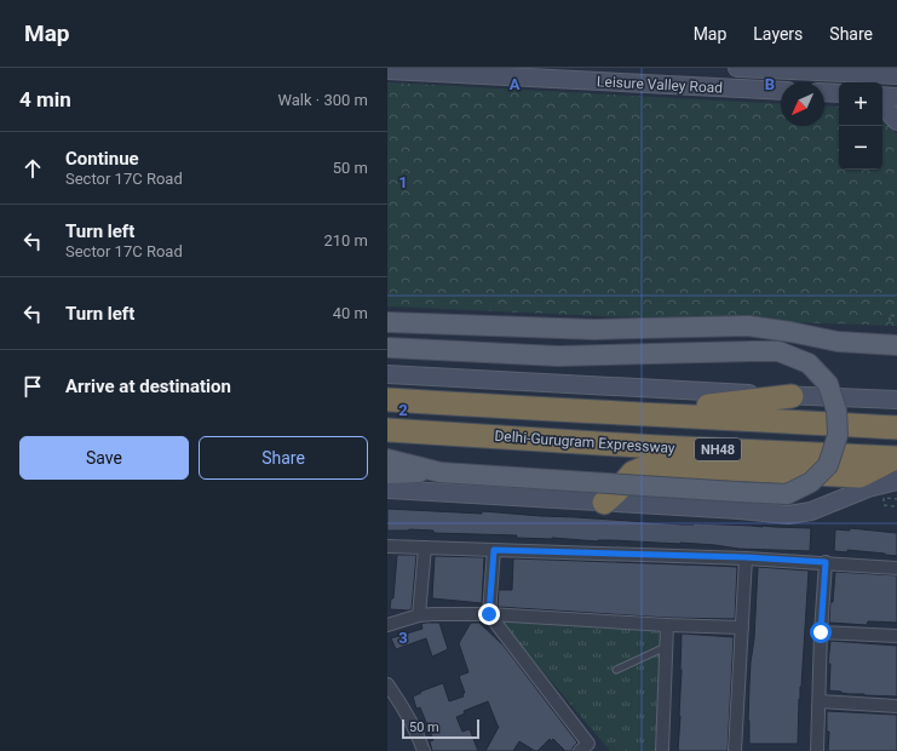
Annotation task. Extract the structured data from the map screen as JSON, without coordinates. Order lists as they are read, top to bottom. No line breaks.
{"streets":{"highway":["Delhi-Gurugram Expressway","NH48"],"main road":["Leisure Valley Road"]},"scale_bar":"50 m","north":"bottom left","page":{"header":"Map","nav":["Map","Layers","Share"],"heading":["4 min","Walk · 300 m"],"map_buttons":["+","−"],"list":[["Continue","Sector 17C Road","50 m"],["Turn left","Sector 17C Road","210 m"],["Turn left","40 m"],"Arrive at destination"],"buttons":["Save","Share"],"scale":"50 m"},"grid":{"columns":["A","B"],"rows":["1","2","3"]}}
